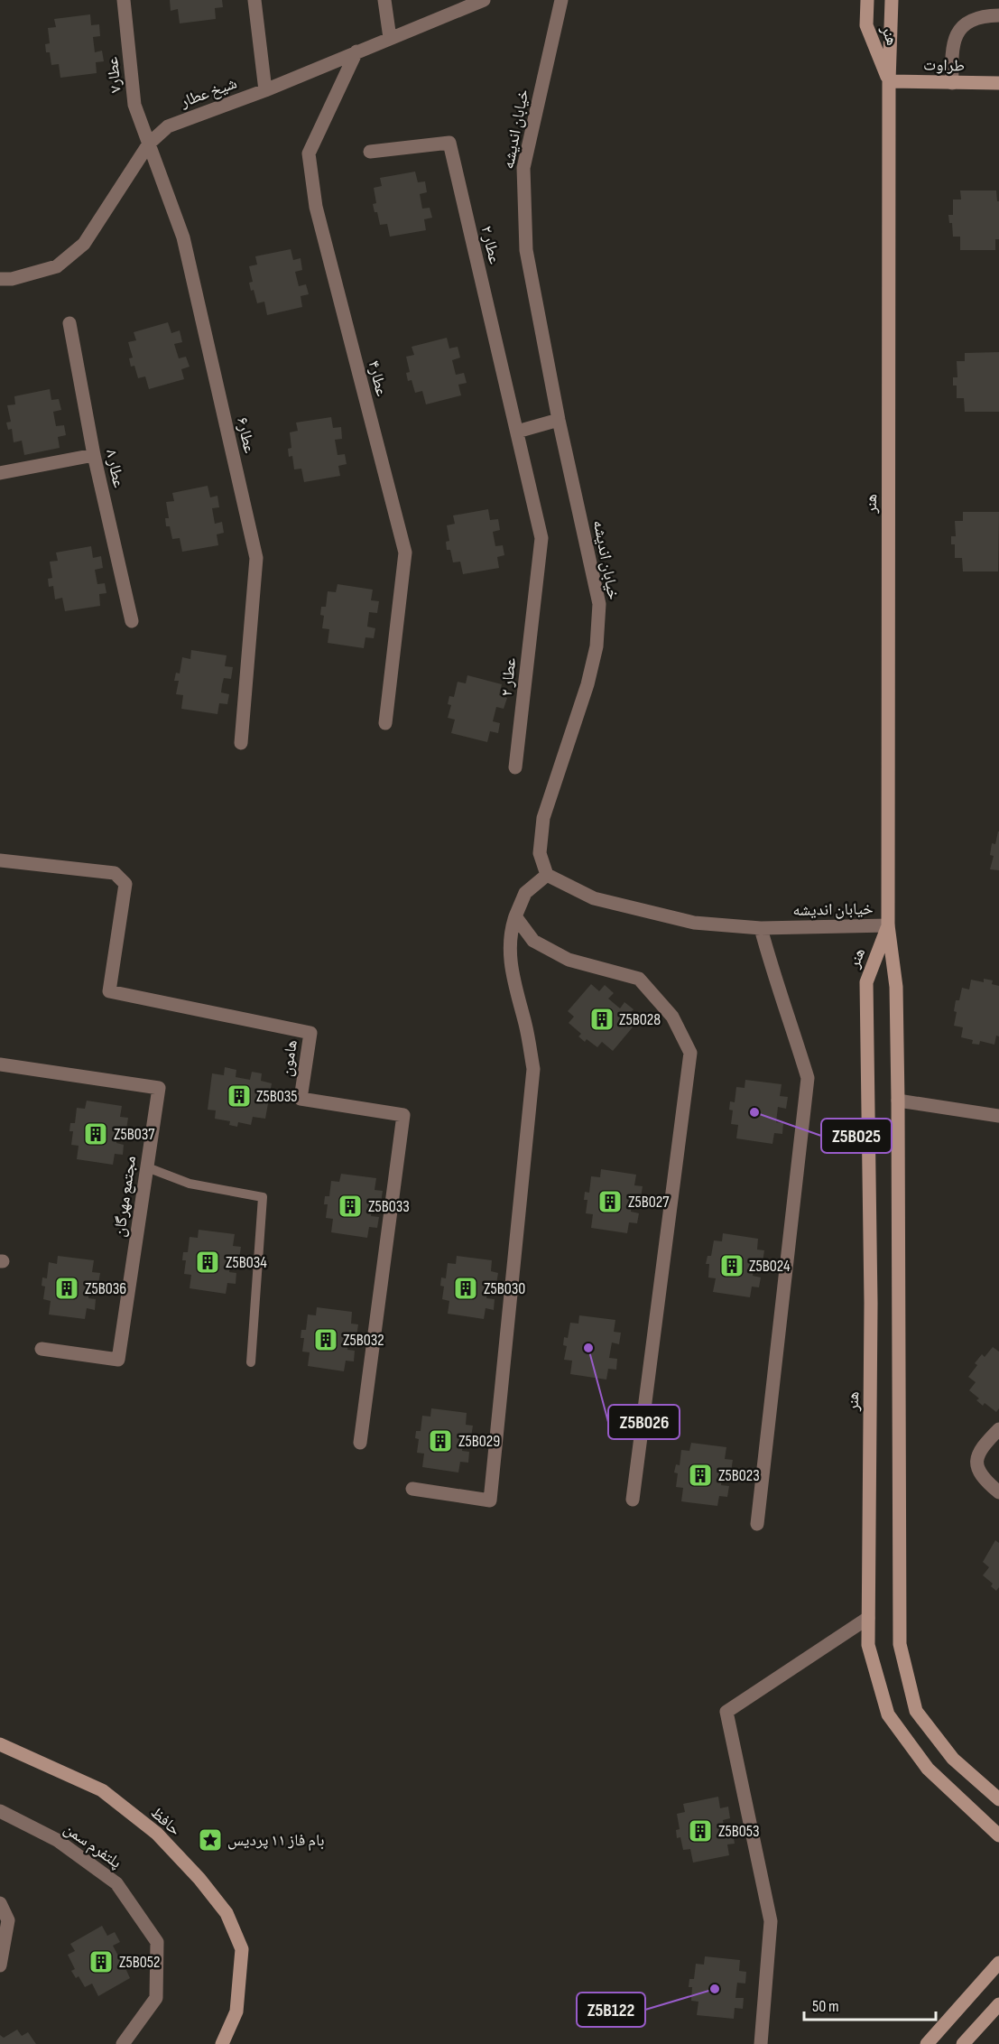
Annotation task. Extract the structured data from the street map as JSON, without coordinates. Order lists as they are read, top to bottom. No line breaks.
{"streets":{"street":["هنر","طراوت","عطار۷","شیخ عطار","خیابان اندیشه","عطار ۲","عطار۴","عطار۶","عطار ۸","هامون","مجتمع مهرگان","حافظ","پلتفرم سمن"]},"crossings":[["هنر","طراوت"],["هنر","خیابان اندیشه"],["عطار۷","شیخ عطار"],["عطار۷","عطار۶"],["شیخ عطار","عطار۴"],["شیخ عطار","عطار۶"]],"places":{"building":["Z5B028","Z5B035","Z5B037","Z5B027","Z5B033","Z5B034","Z5B024","Z5B036","Z5B030","Z5B032","Z5B029","Z5B023","Z5B053","Z5B052"],"other":["Z5B025","Z5B026","Z5B122"],"place":["بام فاز ۱۱ پردیس"]},"scale_bar":"50 m"}
